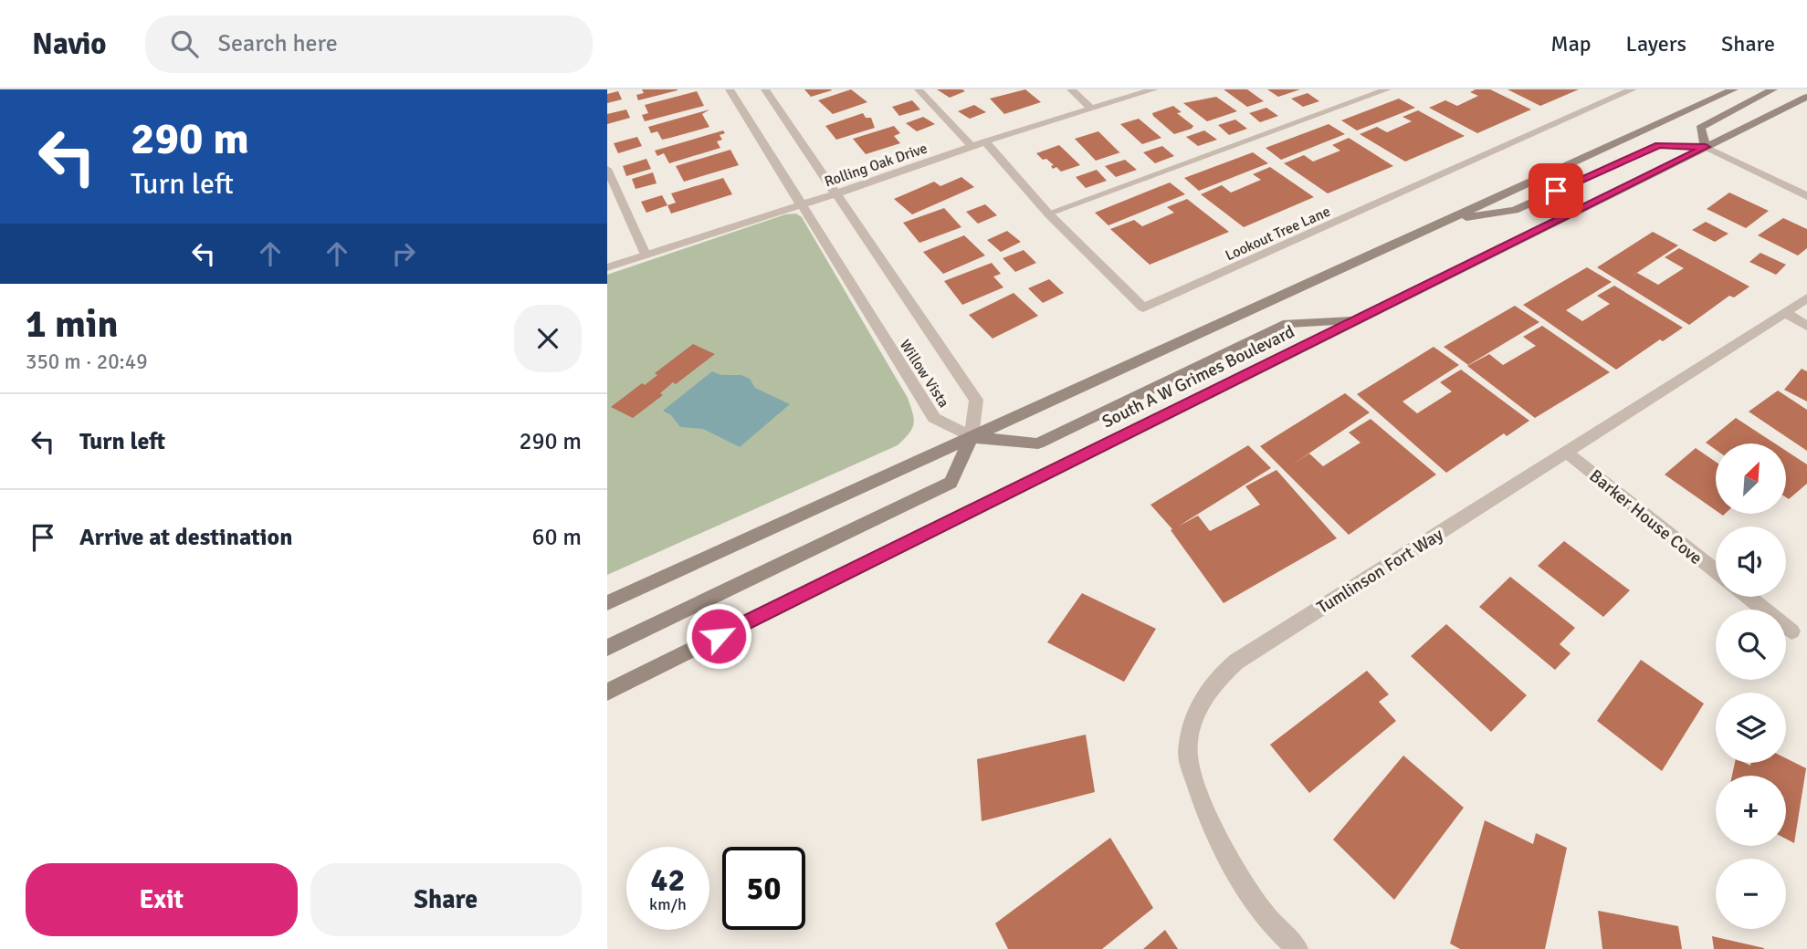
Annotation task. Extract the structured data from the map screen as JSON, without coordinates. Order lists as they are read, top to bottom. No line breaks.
{"streets":{"main road":["South A W Grimes Boulevard"],"street":["Rolling Oak Drive","Lookout Tree Lane","Willow Vista","Barker House Cove","Tumlinson Fort Way"]},"crossings":[["Rolling Oak Drive","Lookout Tree Lane"],["Rolling Oak Drive","Willow Vista"],["Willow Vista","South A W Grimes Boulevard"],["Barker House Cove","Tumlinson Fort Way"]],"north":"top right","page":{"header":"Navio","search":"Search here","nav":["Map","Layers","Share"],"turn":["290 m","Turn left"],"heading":["1 min","350 m · 20:49"],"list":[{"name":"Turn left","value":"290 m"},{"name":"Arrive at destination","value":"60 m"}],"map_buttons":["+","−"],"speed":"42 km/h","limit":"50","buttons":["Exit","Share"]}}
